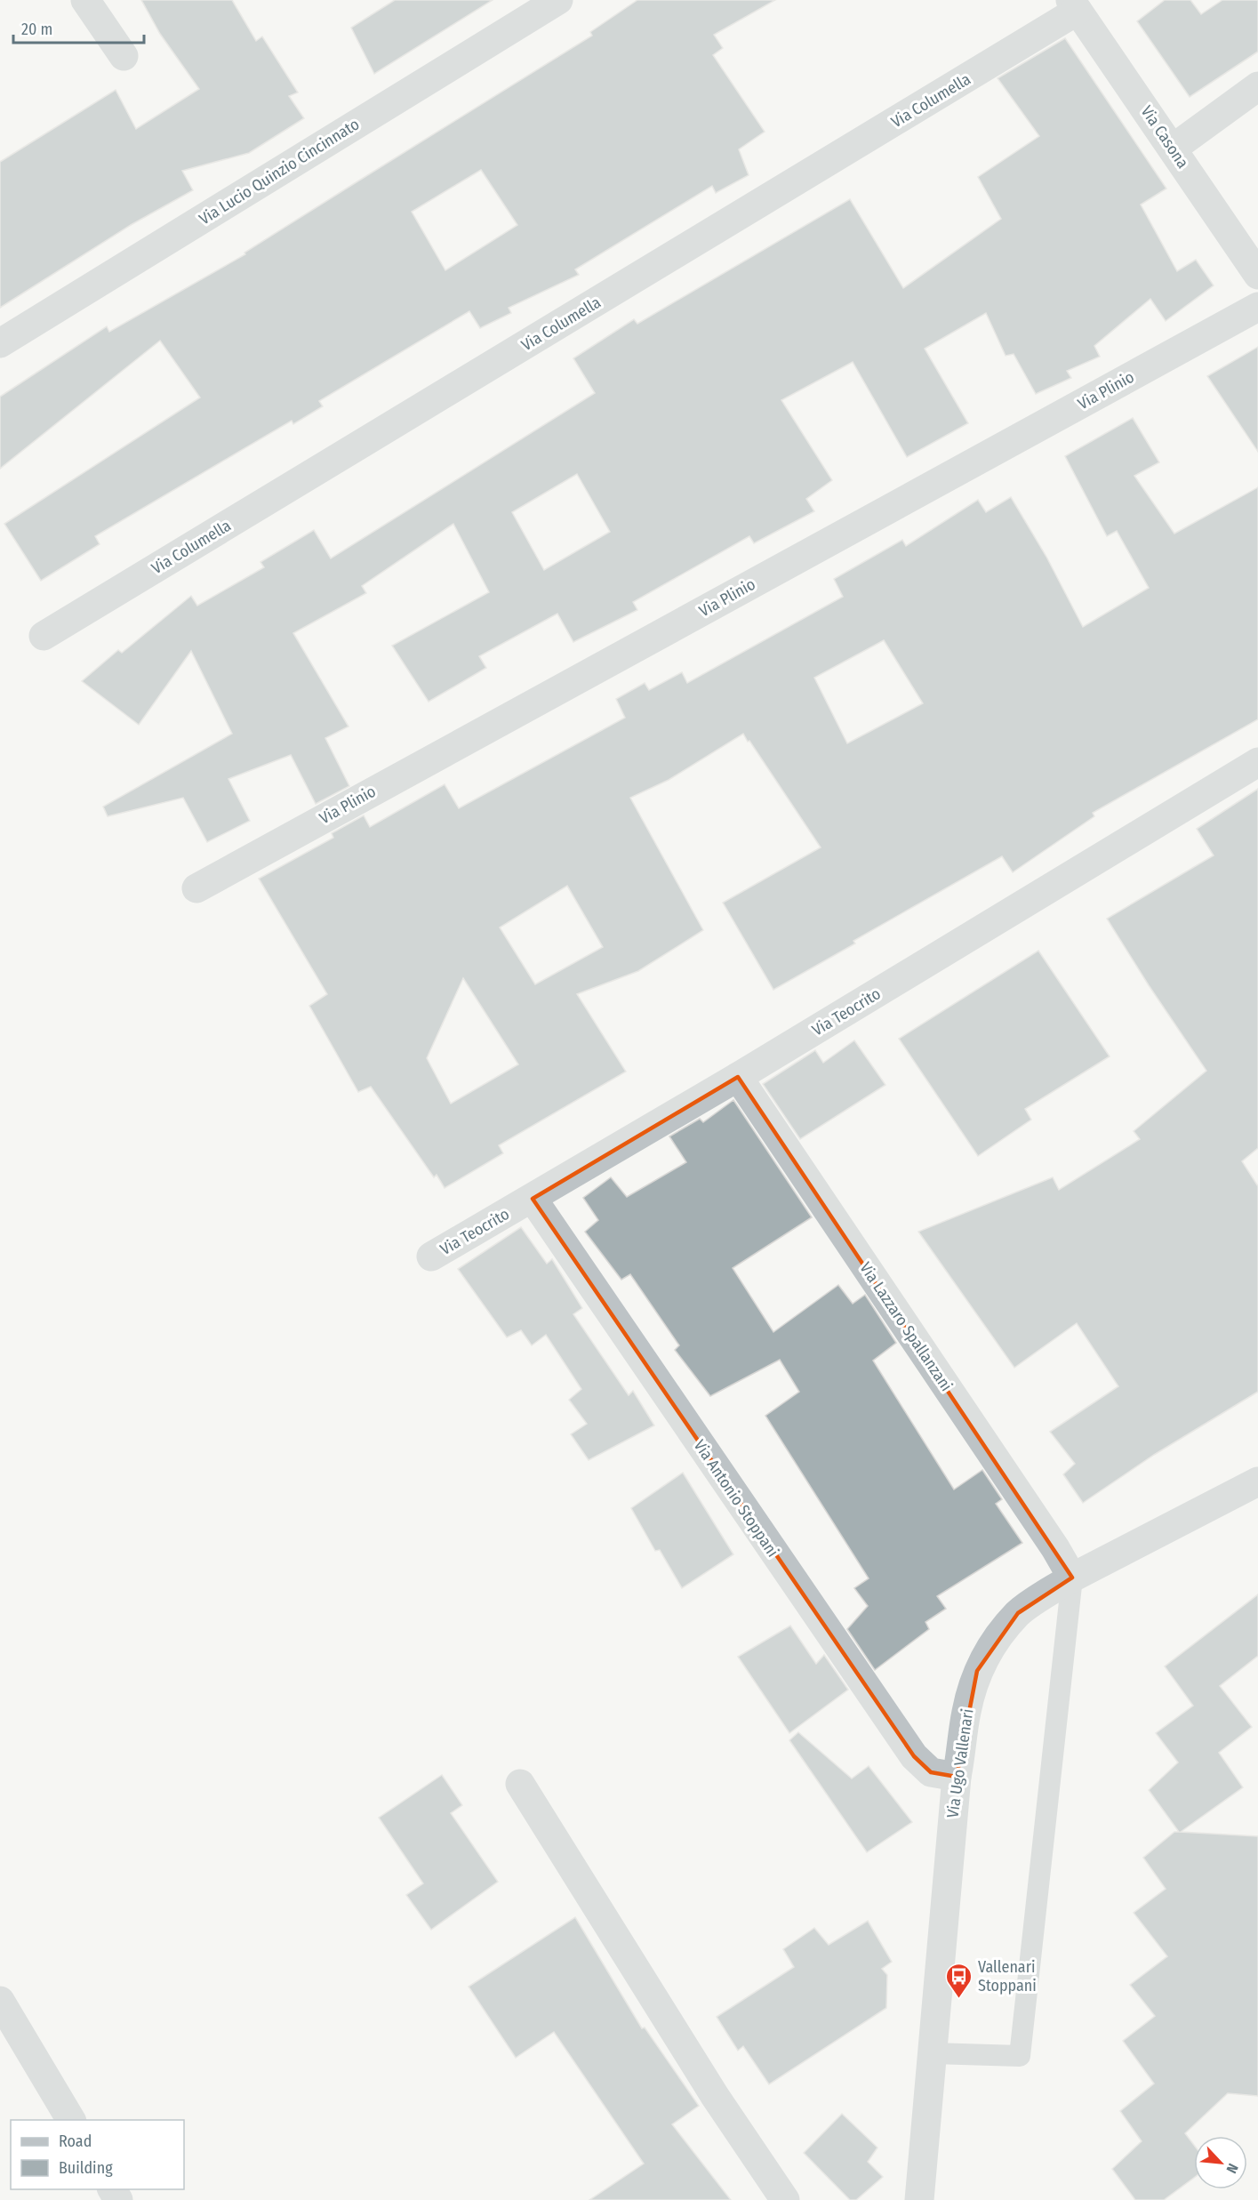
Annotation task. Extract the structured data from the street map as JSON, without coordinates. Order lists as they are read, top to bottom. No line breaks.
{"streets":{"street":["Via Columella","Via Casona","Via Lucio Quinzio Cincinnato","Via Plinio","Via Teocrito","Via Lazzaro Spallanzani","Via Antonio Stoppani","Via Ugo Vallenari"]},"crossings":[["Via Columella","Via Casona"],["Via Teocrito","Via Lazzaro Spallanzani"],["Via Teocrito","Via Antonio Stoppani"],["Via Lazzaro Spallanzani","Via Ugo Vallenari"],["Via Antonio Stoppani","Via Ugo Vallenari"]],"places":{"bus stop":["Vallenari Stoppani"]},"legend":["Road","Building"],"scale_bar":"20 m","north":"bottom right"}
